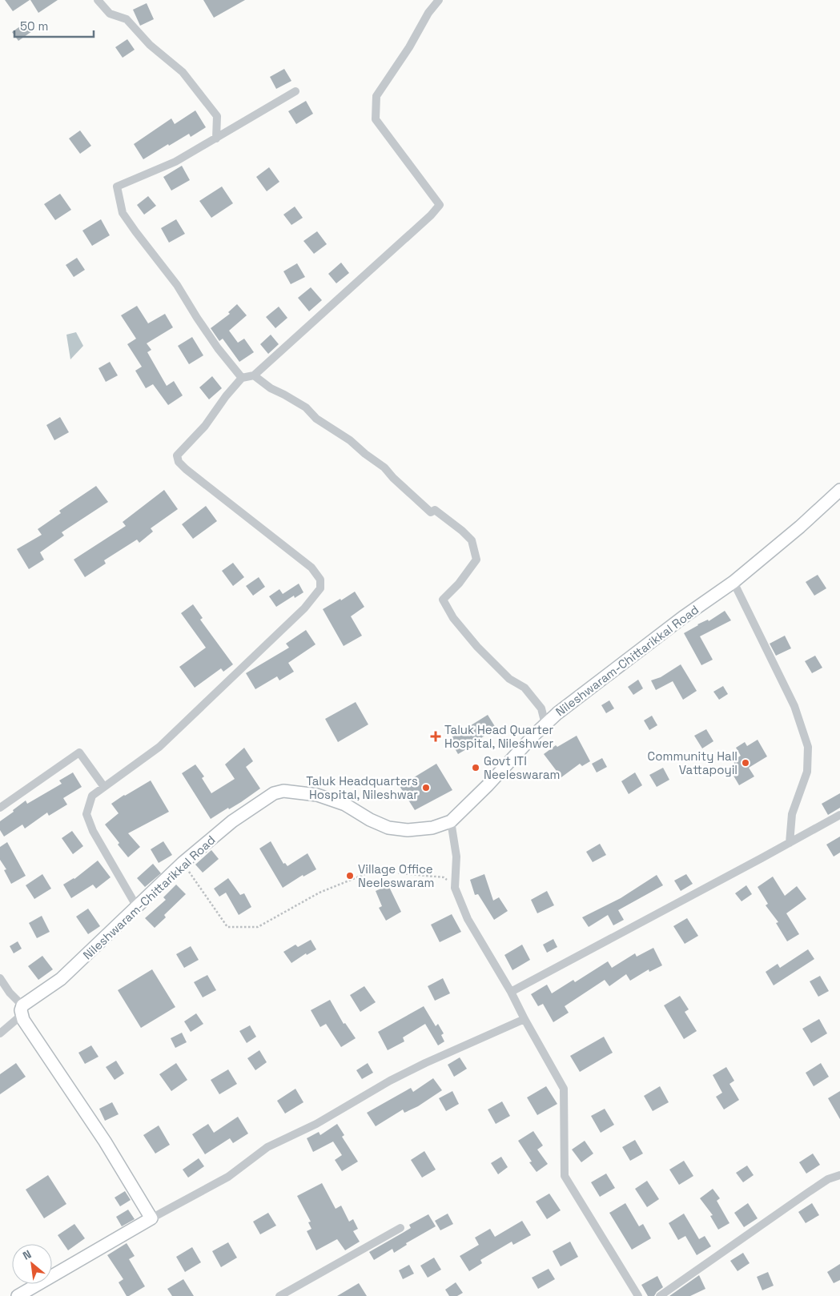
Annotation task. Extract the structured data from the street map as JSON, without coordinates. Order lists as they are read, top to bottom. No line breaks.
{"streets":{"main road":["Nileshwaram-Chittarikkal Road"]},"places":{"health":["Taluk Head Quarter Hospital, Nileshwer"],"other":["Community Hall Vattapoyil","Govt ITI Neeleswaram","Taluk Headquarters Hospital, Nileshwar","Village Office Neeleswaram"]},"scale_bar":"50 m","north":"top left"}
